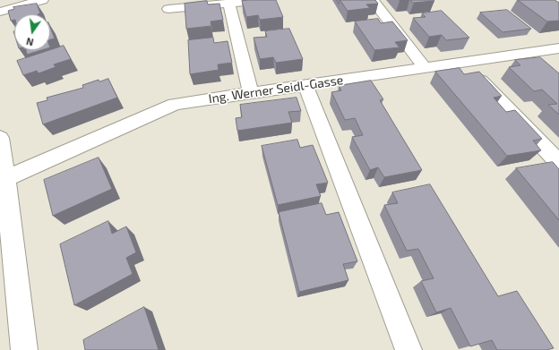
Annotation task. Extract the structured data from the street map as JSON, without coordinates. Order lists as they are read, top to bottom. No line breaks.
{"streets":{"street":["Ing. Werner Seidl-Gasse"]},"north":"bottom"}
